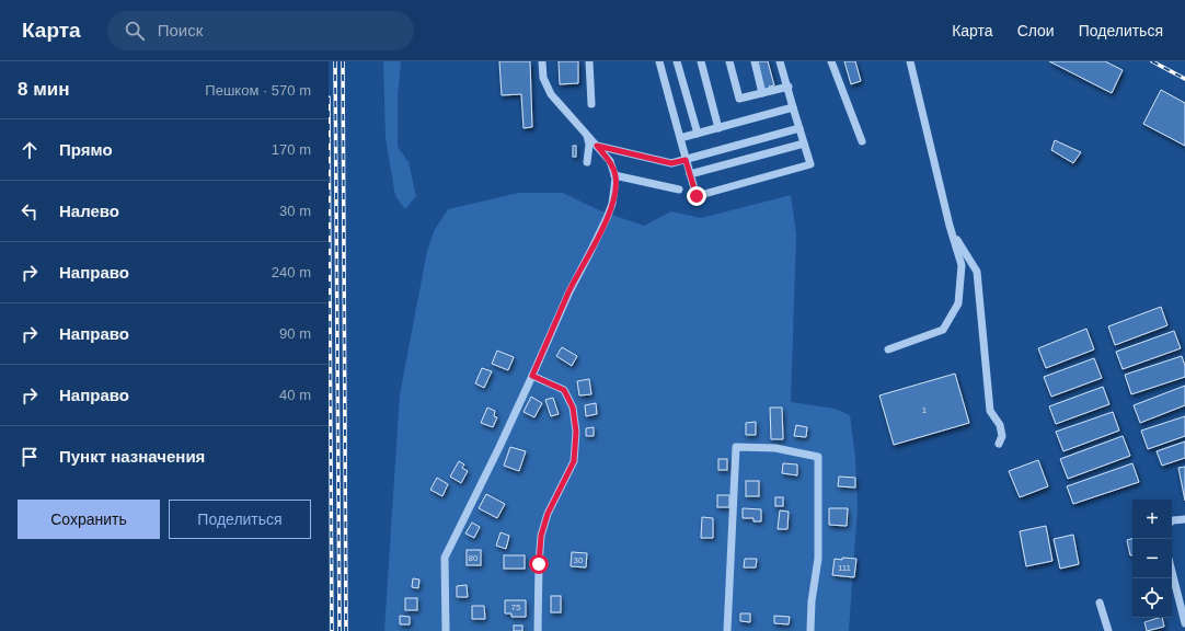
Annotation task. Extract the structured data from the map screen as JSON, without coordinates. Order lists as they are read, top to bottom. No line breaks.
{"house_numbers":["1","80","30","111","75"],"page":{"header":"Карта","search":"Поиск","nav":["Карта","Слои","Поделиться"],"heading":["8 мин","Пешком · 570 m"],"list":[["Прямо","170 m"],["Налево","30 m"],["Направо","240 m"],["Направо","90 m"],["Направо","40 m"],"Пункт назначения"],"buttons":["Сохранить","Поделиться"],"map_buttons":["+","−"]}}
